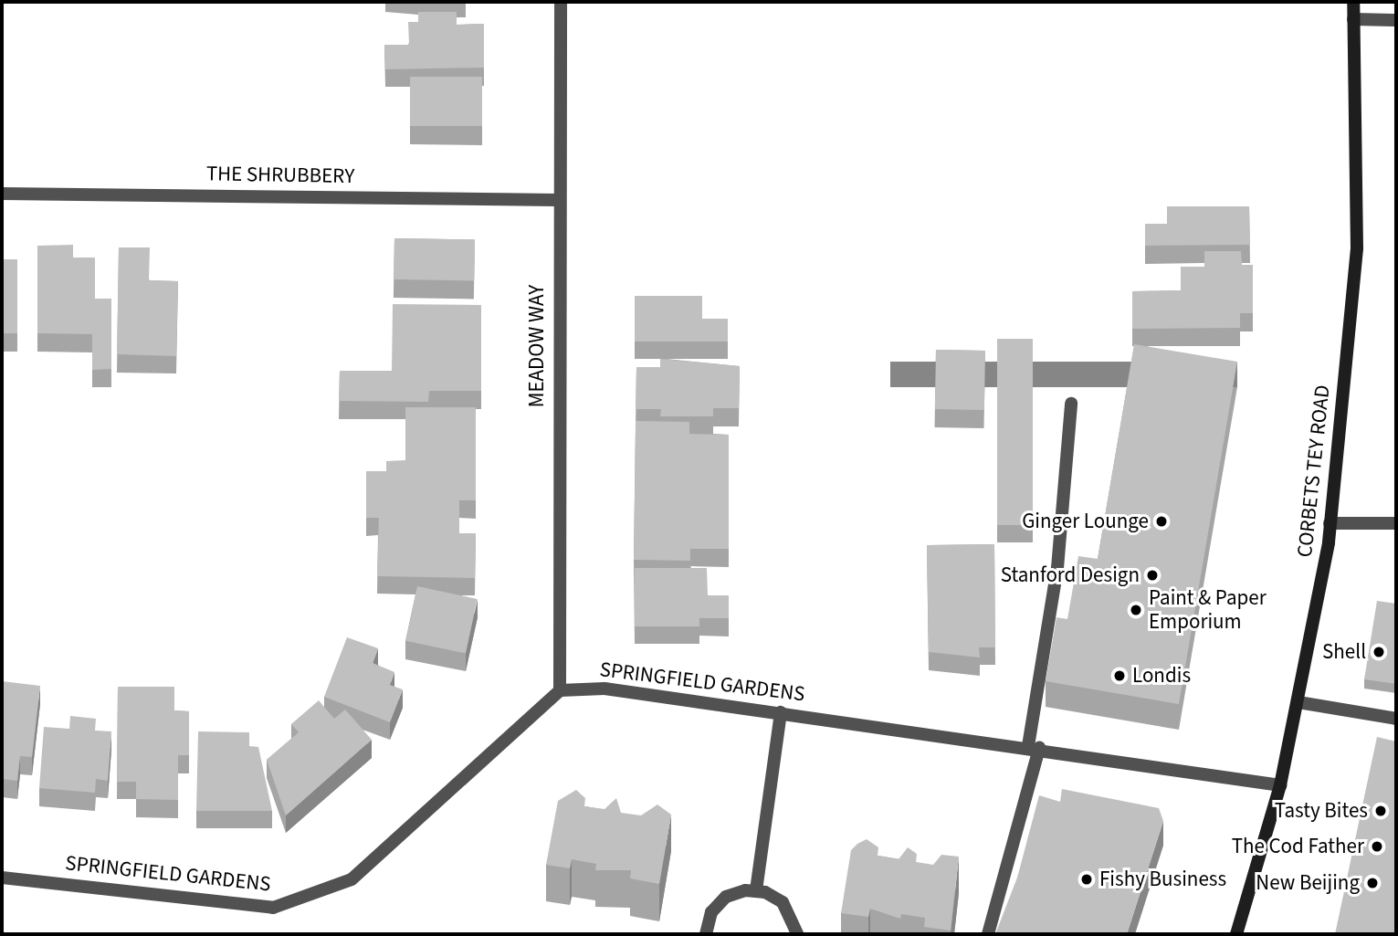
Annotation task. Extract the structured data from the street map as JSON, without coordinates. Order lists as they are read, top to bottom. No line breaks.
{"streets":{"main road":["CORBETS TEY ROAD"],"street":["THE SHRUBBERY","MEADOW WAY","SPRINGFIELD GARDENS"]},"crossings":[["THE SHRUBBERY","MEADOW WAY"],["MEADOW WAY","SPRINGFIELD GARDENS"],["CORBETS TEY ROAD","SPRINGFIELD GARDENS"]],"places":["Ginger Lounge","Stanford Design","Paint & Paper Emporium","Shell","Londis","Tasty Bites","The Cod Father","Fishy Business","New Beijing"]}
